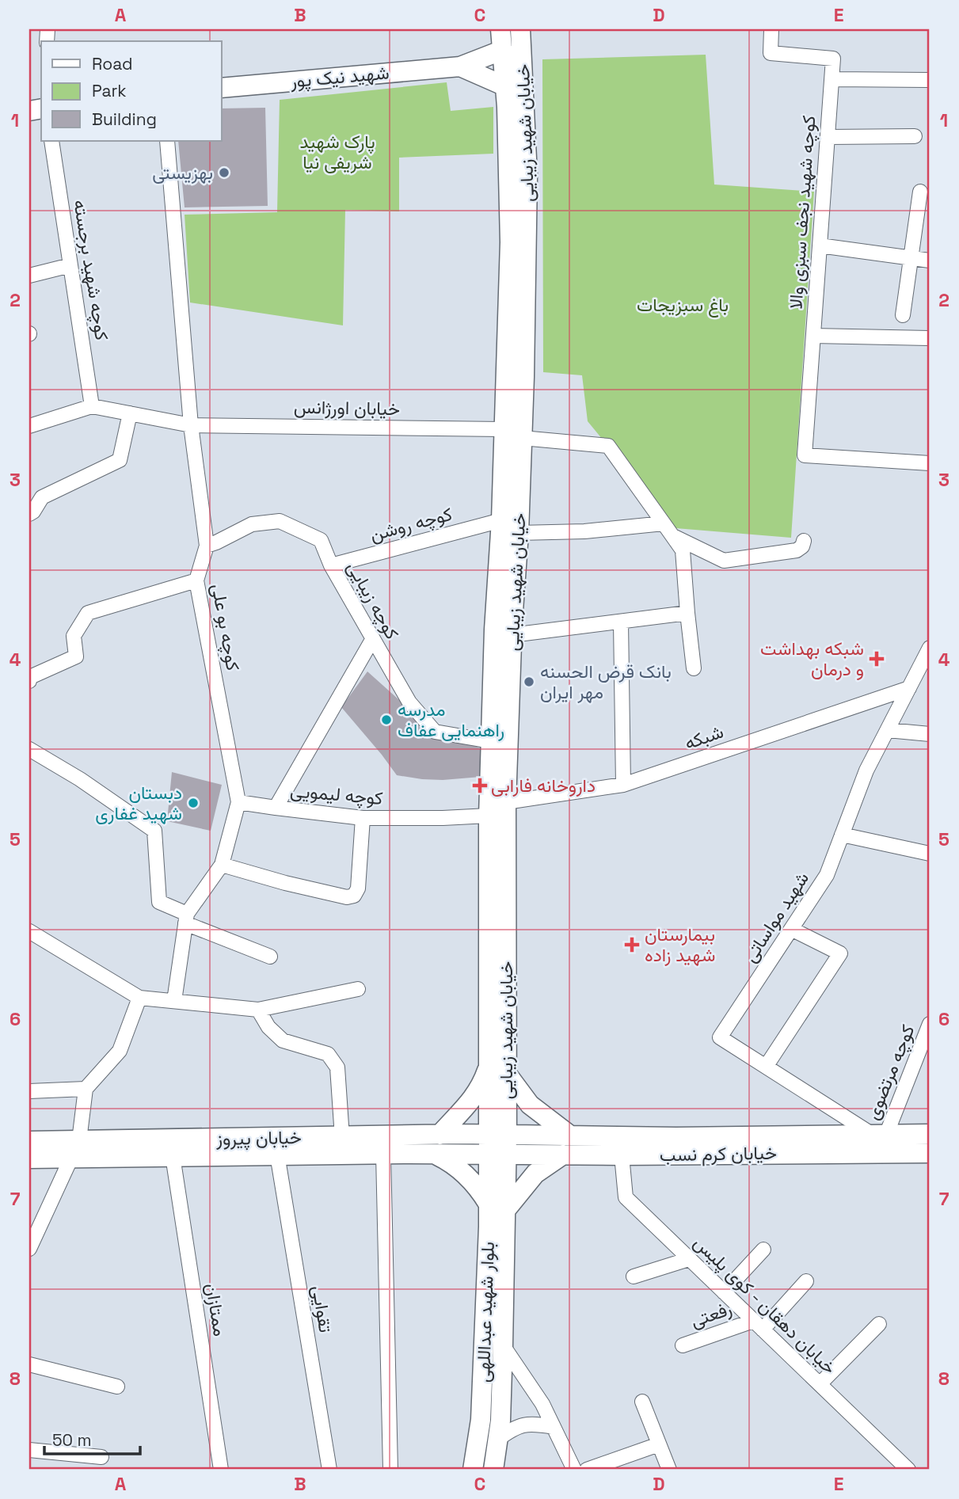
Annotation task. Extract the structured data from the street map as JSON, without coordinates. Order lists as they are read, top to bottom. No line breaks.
{"streets":{"main road":["شهید نیک پور","خیابان شهید زیبایی","خیابان پیروز","خیابان کرم نسب","بلوار شهید عبداللهی"],"street":["کوچه شهید نجف سبزی والا","کوچه شهید برجسته","خیابان اورژانس","کوچه روشن","کوچه زیبایی","کوچه بو علی","شبکه","کوچه لیمویی","شهید مواساتی","کوچه مرتضوی","خیابان دهقان - کوی پلیس","تقوایی","ممتازان","رفعتی"]},"crossings":[["شهید نیک پور","خیابان شهید زیبایی"],["خیابان شهید زیبایی","خیابان اورژانس"],["خیابان شهید زیبایی","کوچه روشن"],["خیابان شهید زیبایی","کوچه زیبایی"],["خیابان شهید زیبایی","شبکه"],["خیابان شهید زیبایی","کوچه لیمویی"],["خیابان شهید زیبایی","خیابان پیروز"],["خیابان شهید زیبایی","خیابان کرم نسب"],["خیابان شهید زیبایی","بلوار شهید عبداللهی"],["کوچه شهید برجسته","خیابان اورژانس"],["خیابان اورژانس","کوچه بو علی"],["کوچه روشن","کوچه زیبایی"],["کوچه زیبایی","کوچه بو علی"],["کوچه زیبایی","کوچه لیمویی"],["شبکه","شهید مواساتی"],["شهید مواساتی","کوچه مرتضوی"],["شهید مواساتی","خیابان کرم نسب"],["کوچه مرتضوی","خیابان کرم نسب"],["خیابان پیروز","خیابان کرم نسب"],["خیابان پیروز","تقوایی"],["خیابان پیروز","ممتازان"],["خیابان پیروز","بلوار شهید عبداللهی"],["خیابان کرم نسب","خیابان دهقان - کوی پلیس"],["خیابان کرم نسب","بلوار شهید عبداللهی"],["خیابان دهقان - کوی پلیس","رفعتی"]],"parks":["پارک شهید شریفی نیا","باغ سبزیجات"],"places":{"other":["بهزیستی","بانک قرض الحسنه مهر ایران","مدرسه راهنمایی عفاف","دبستان شهید غفاری"],"health":["شبکه بهداشت و درمان","داروخانه فارابی","بیمارستان شهید زاده"]},"legend":["Road","Park","Building"],"scale_bar":"50 m","grid":{"columns":["A","B","C","D","E"],"rows":["1","2","3","4","5","6","7","8"]}}
